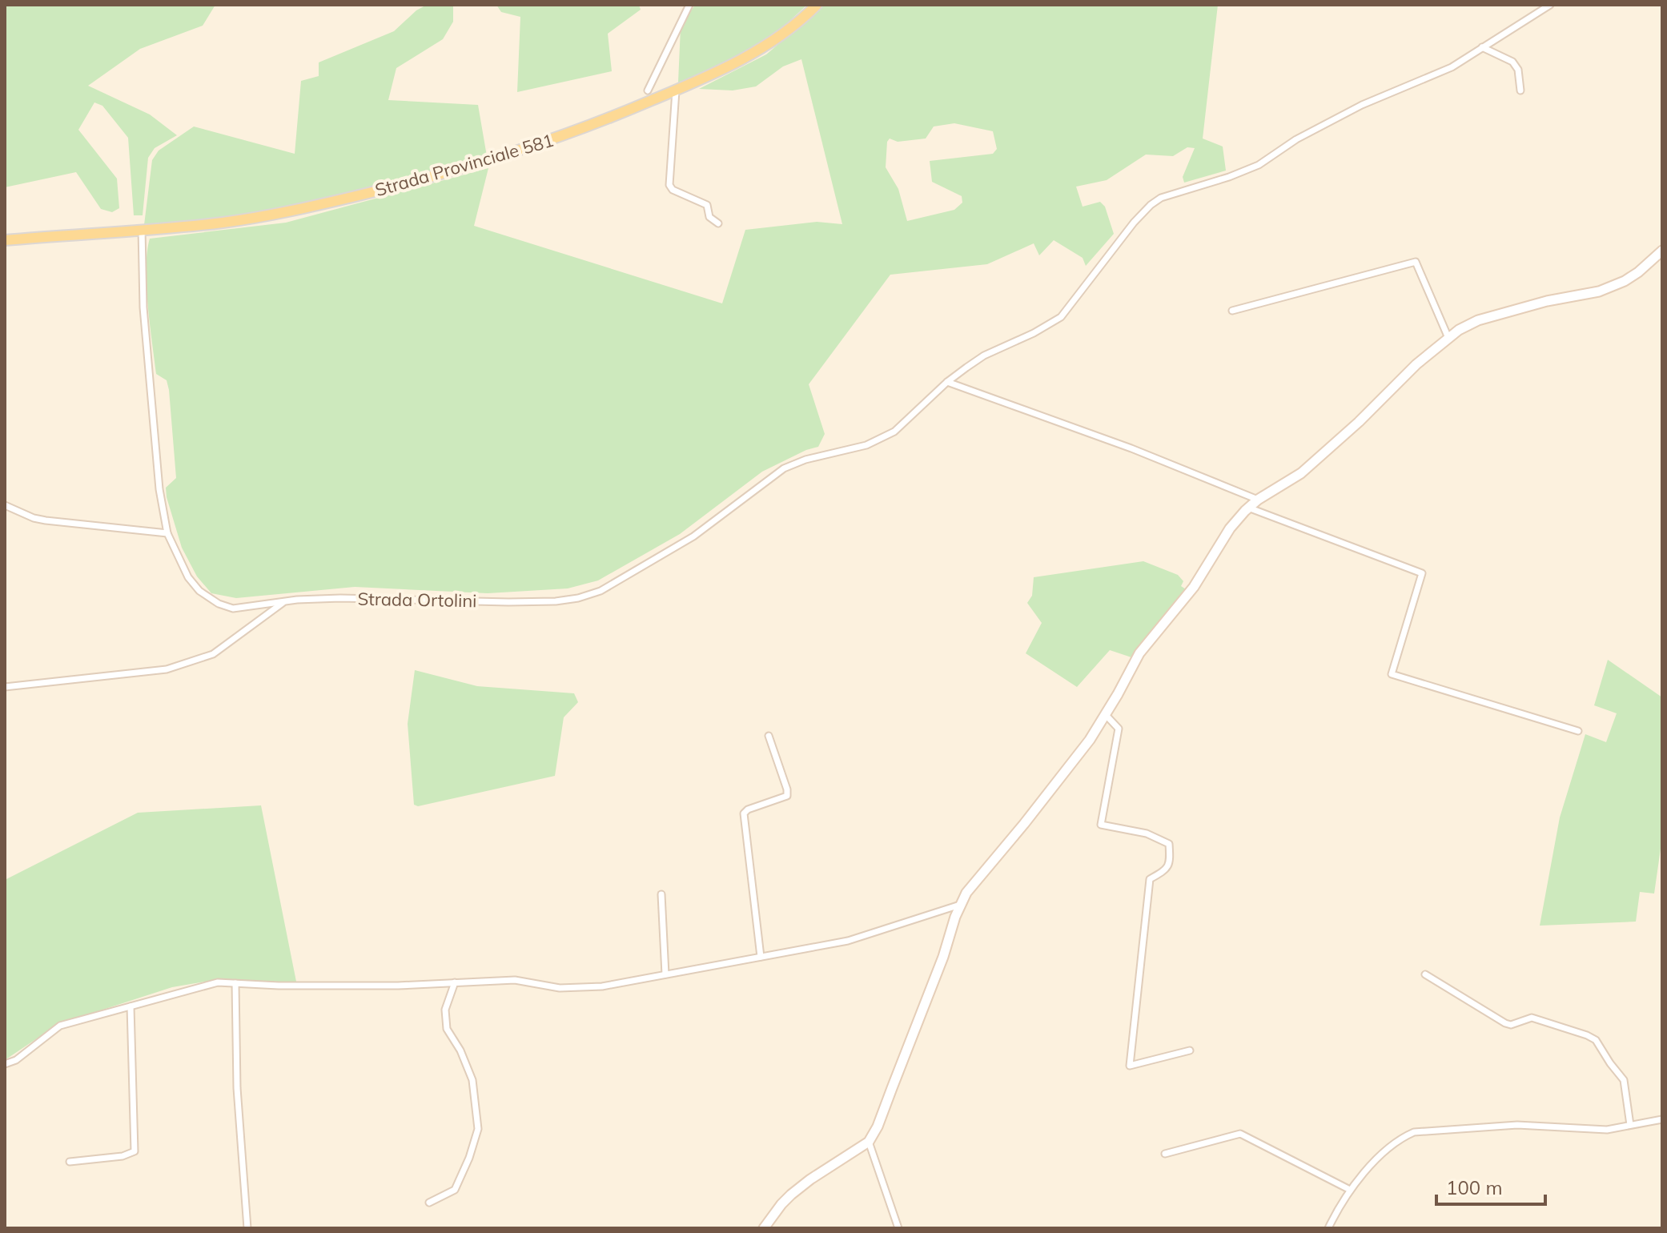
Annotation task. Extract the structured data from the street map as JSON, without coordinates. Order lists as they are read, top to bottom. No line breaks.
{"streets":{"main road":["Strada Provinciale 581"],"street":["Strada Ortolini"]},"crossings":[["Strada Provinciale 581","Strada Ortolini"]],"scale_bar":"100 m"}
